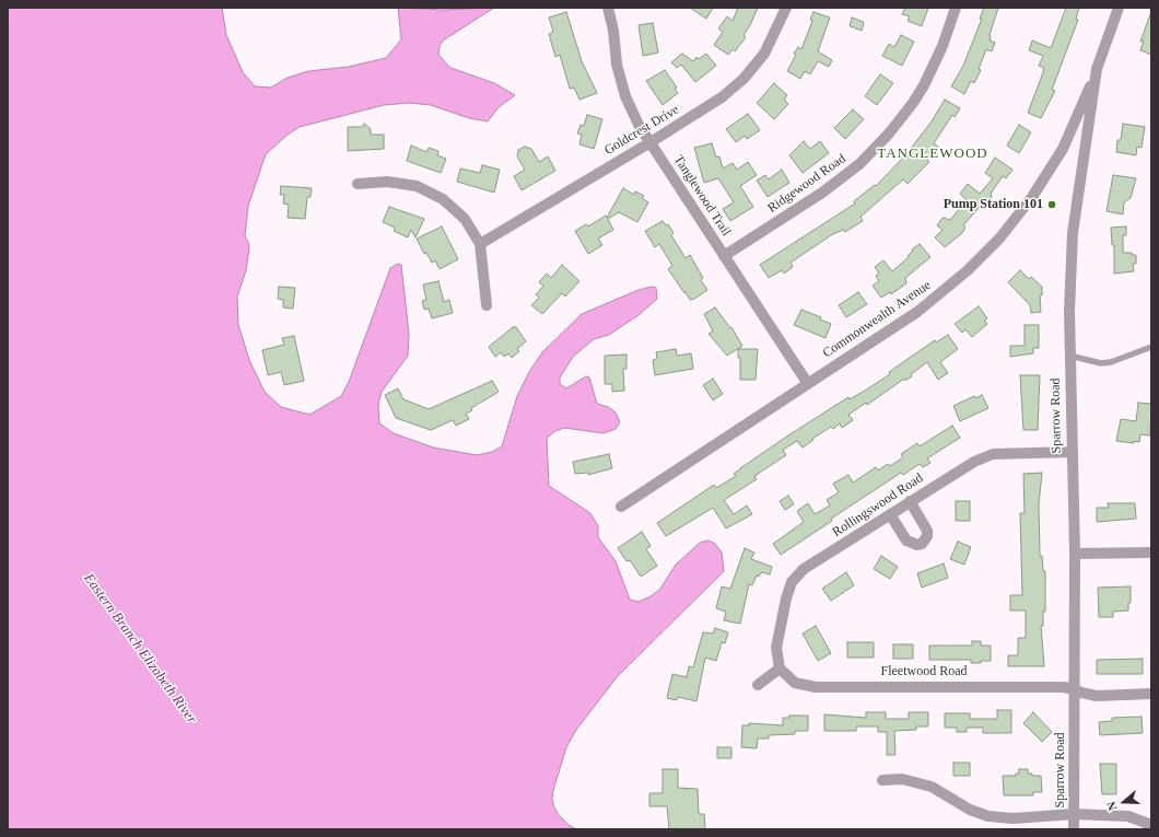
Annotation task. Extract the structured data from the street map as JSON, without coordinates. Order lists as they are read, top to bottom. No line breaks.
{"streets":{"street":["Goldcrest Drive","Ridgewood Road","Tanglewood Trail","Commonwealth Avenue","Sparrow Road","Rollingswood Road","Fleetwood Road"]},"crossings":[["Goldcrest Drive","Tanglewood Trail"],["Ridgewood Road","Tanglewood Trail"],["Tanglewood Trail","Commonwealth Avenue"],["Commonwealth Avenue","Sparrow Road"],["Sparrow Road","Rollingswood Road"],["Sparrow Road","Fleetwood Road"],["Rollingswood Road","Fleetwood Road"]],"districts":["TANGLEWOOD"],"water":["Eastern Branch Elizabeth River"],"places":["Pump Station 101"],"north":"left"}
